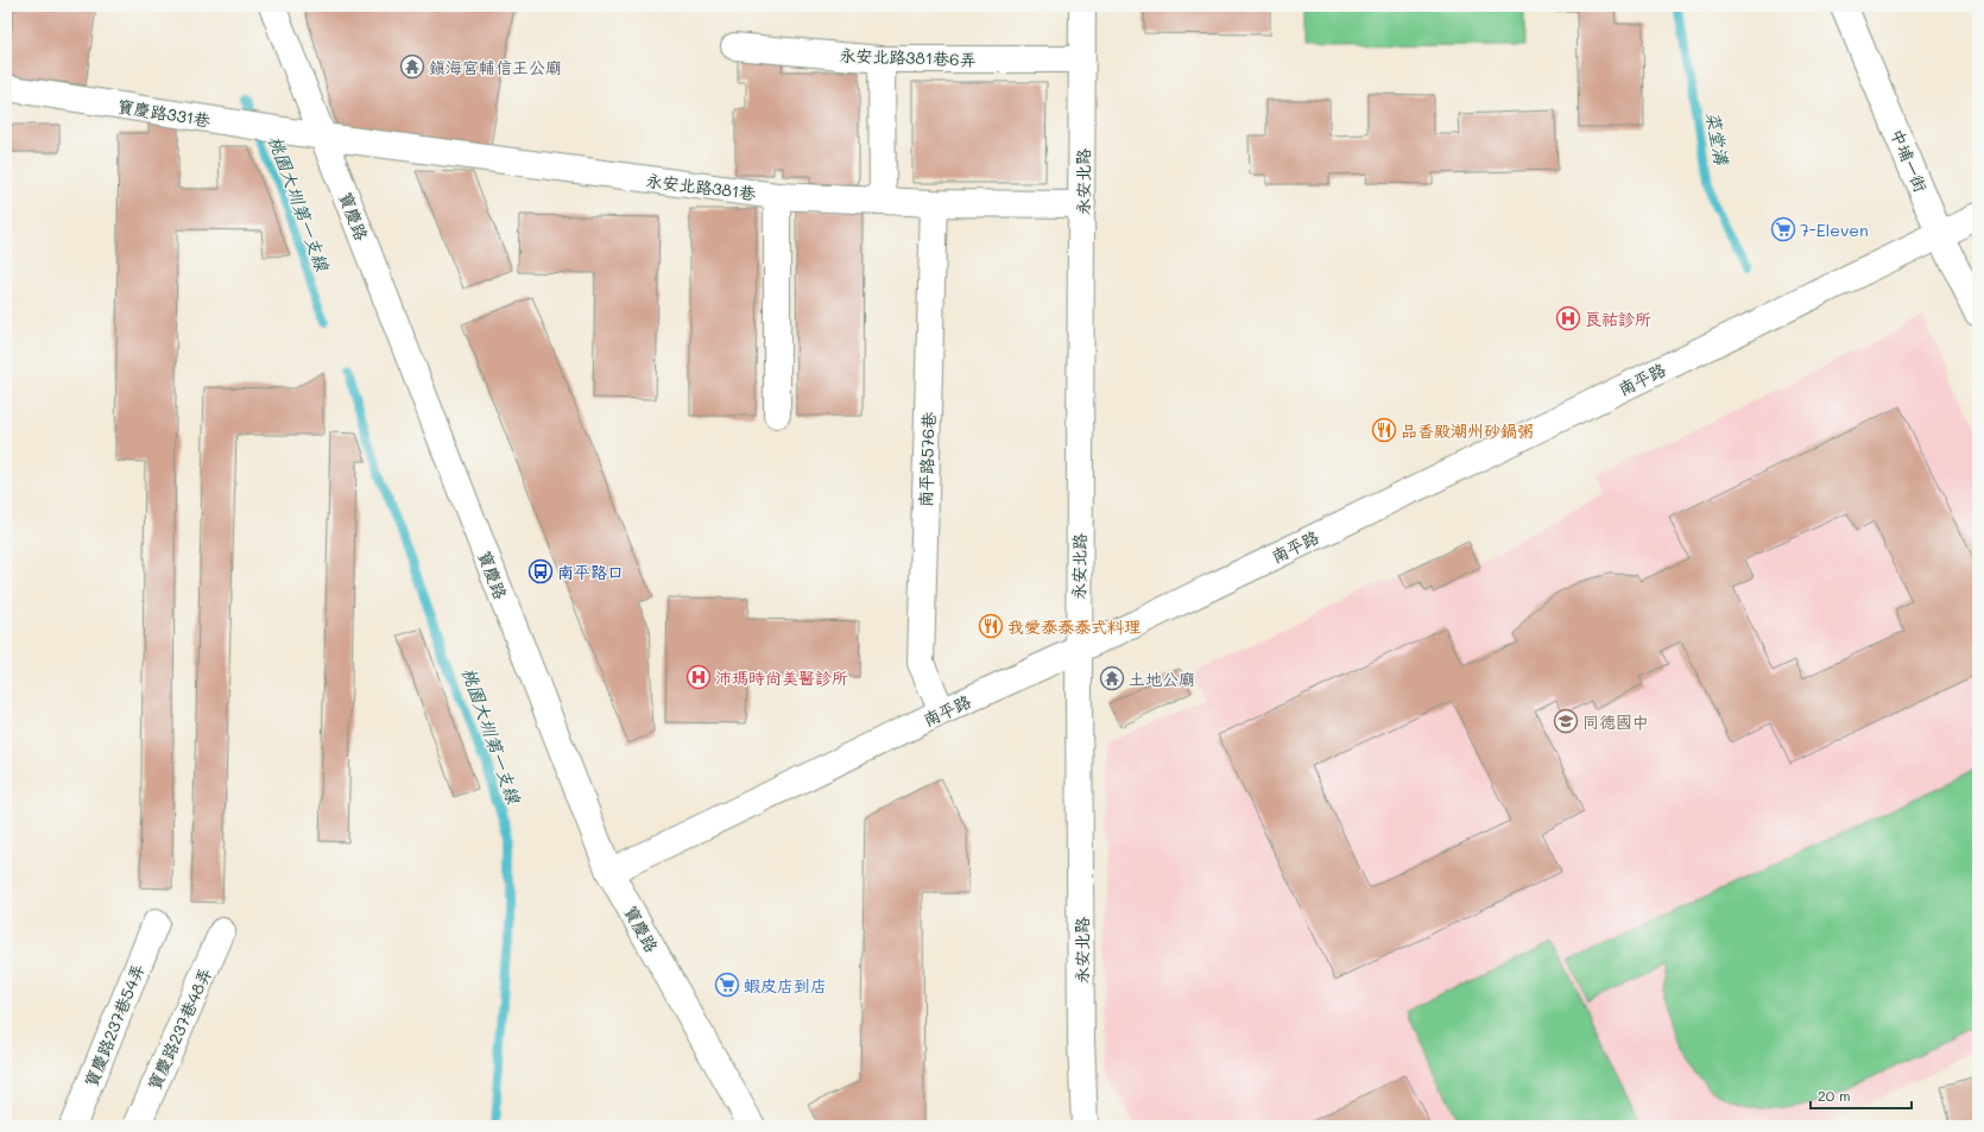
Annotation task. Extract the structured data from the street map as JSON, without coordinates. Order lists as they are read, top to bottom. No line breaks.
{"streets":{"street":["永安北路381巷6弄","寶慶路331巷","中埔一街","永安北路","永安北路381巷","寶慶路","南平路","南平路576巷","寶慶路237巷54弄","寶慶路237巷48弄"]},"crossings":[["永安北路381巷6弄","永安北路"],["寶慶路331巷","永安北路381巷"],["寶慶路331巷","寶慶路"],["中埔一街","南平路"],["永安北路","永安北路381巷"],["永安北路","南平路"],["永安北路381巷","寶慶路"],["永安北路381巷","南平路576巷"],["寶慶路","南平路"],["南平路","南平路576巷"]],"water":["菜堂溝","桃園大圳第一支線"],"places":{"temple":["鎮海宮輔信王公廟","土地公廟"],"supermarket":["7-Eleven","蝦皮店到店"],"hospital":["良祐診所","沛瑪時尚美醫診所"],"restaurant":["品香殿潮州砂鍋粥","我愛泰泰泰式料理"],"bus stop":["南平路口"],"school or university":["同德國中"]},"scale_bar":"20 m"}
